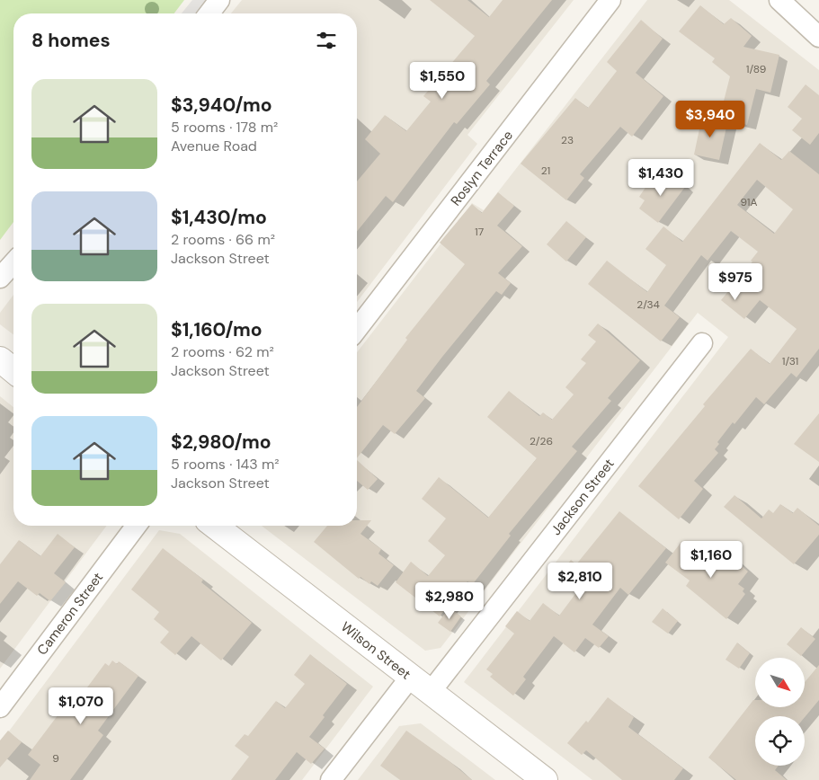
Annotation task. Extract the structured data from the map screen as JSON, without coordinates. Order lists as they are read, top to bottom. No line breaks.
{"streets":{"street":["Roslyn Terrace","Jackson Street","Cameron Street","Wilson Street"]},"crossings":[["Jackson Street","Wilson Street"]],"house_numbers":["1/89","23","21","91A","17","2/34","1/31","2/26","9"],"north":"bottom right","page":{"heading":"8 homes","price":["$1,550","$3,940","$1,430","$975","$1,160","$2,810","$2,980","$1,070"],"list":[{"name":"$3,940/mo","note":"5 rooms · 178 m² · Avenue Road"},{"name":"$1,430/mo","note":"2 rooms · 66 m² · Jackson Street"},{"name":"$1,160/mo","note":"2 rooms · 62 m² · Jackson Street"},{"name":"$2,980/mo","note":"5 rooms · 143 m² · Jackson Street"}]}}
